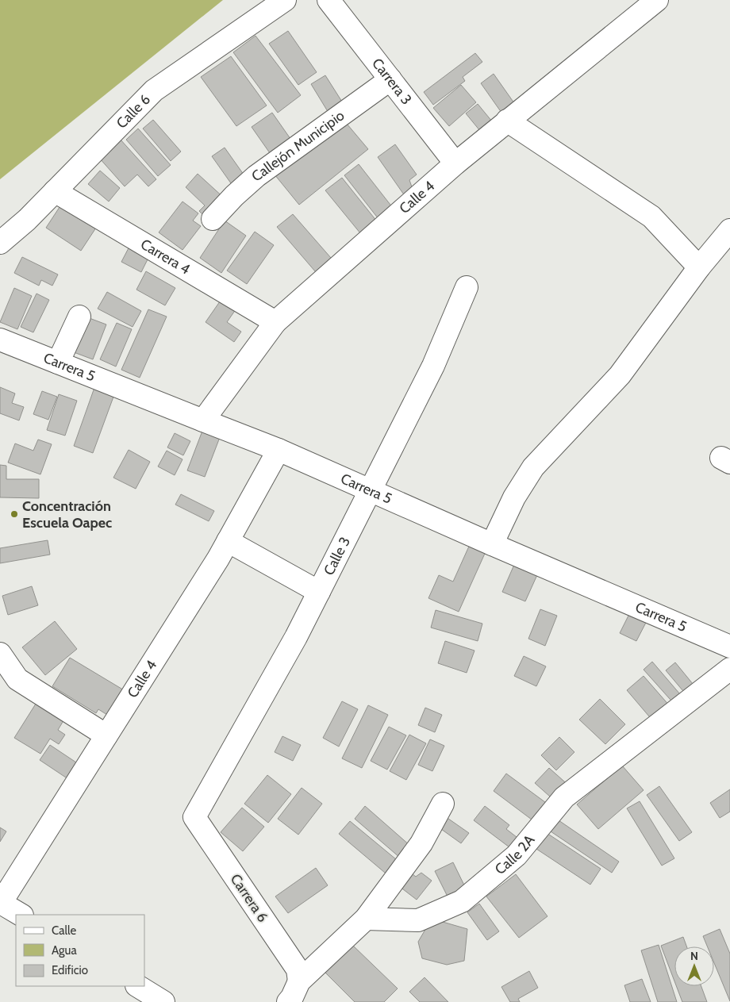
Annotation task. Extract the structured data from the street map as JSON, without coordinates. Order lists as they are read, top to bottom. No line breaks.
{"streets":{"street":["Carrera 3","Calle 6","Callejón Municipio","Calle 4","Carrera 4","Carrera 5","Calle 3","Calle 2A","Carrera 6"]},"crossings":[["Carrera 3","Callejón Municipio"],["Carrera 3","Calle 4"],["Calle 6","Carrera 4"],["Calle 4","Carrera 4"],["Calle 4","Carrera 5"],["Carrera 5","Calle 3"],["Calle 3","Carrera 6"]],"places":["Concentración Escuela Oapec"],"legend":["Calle","Agua","Edificio"],"north":"top"}
